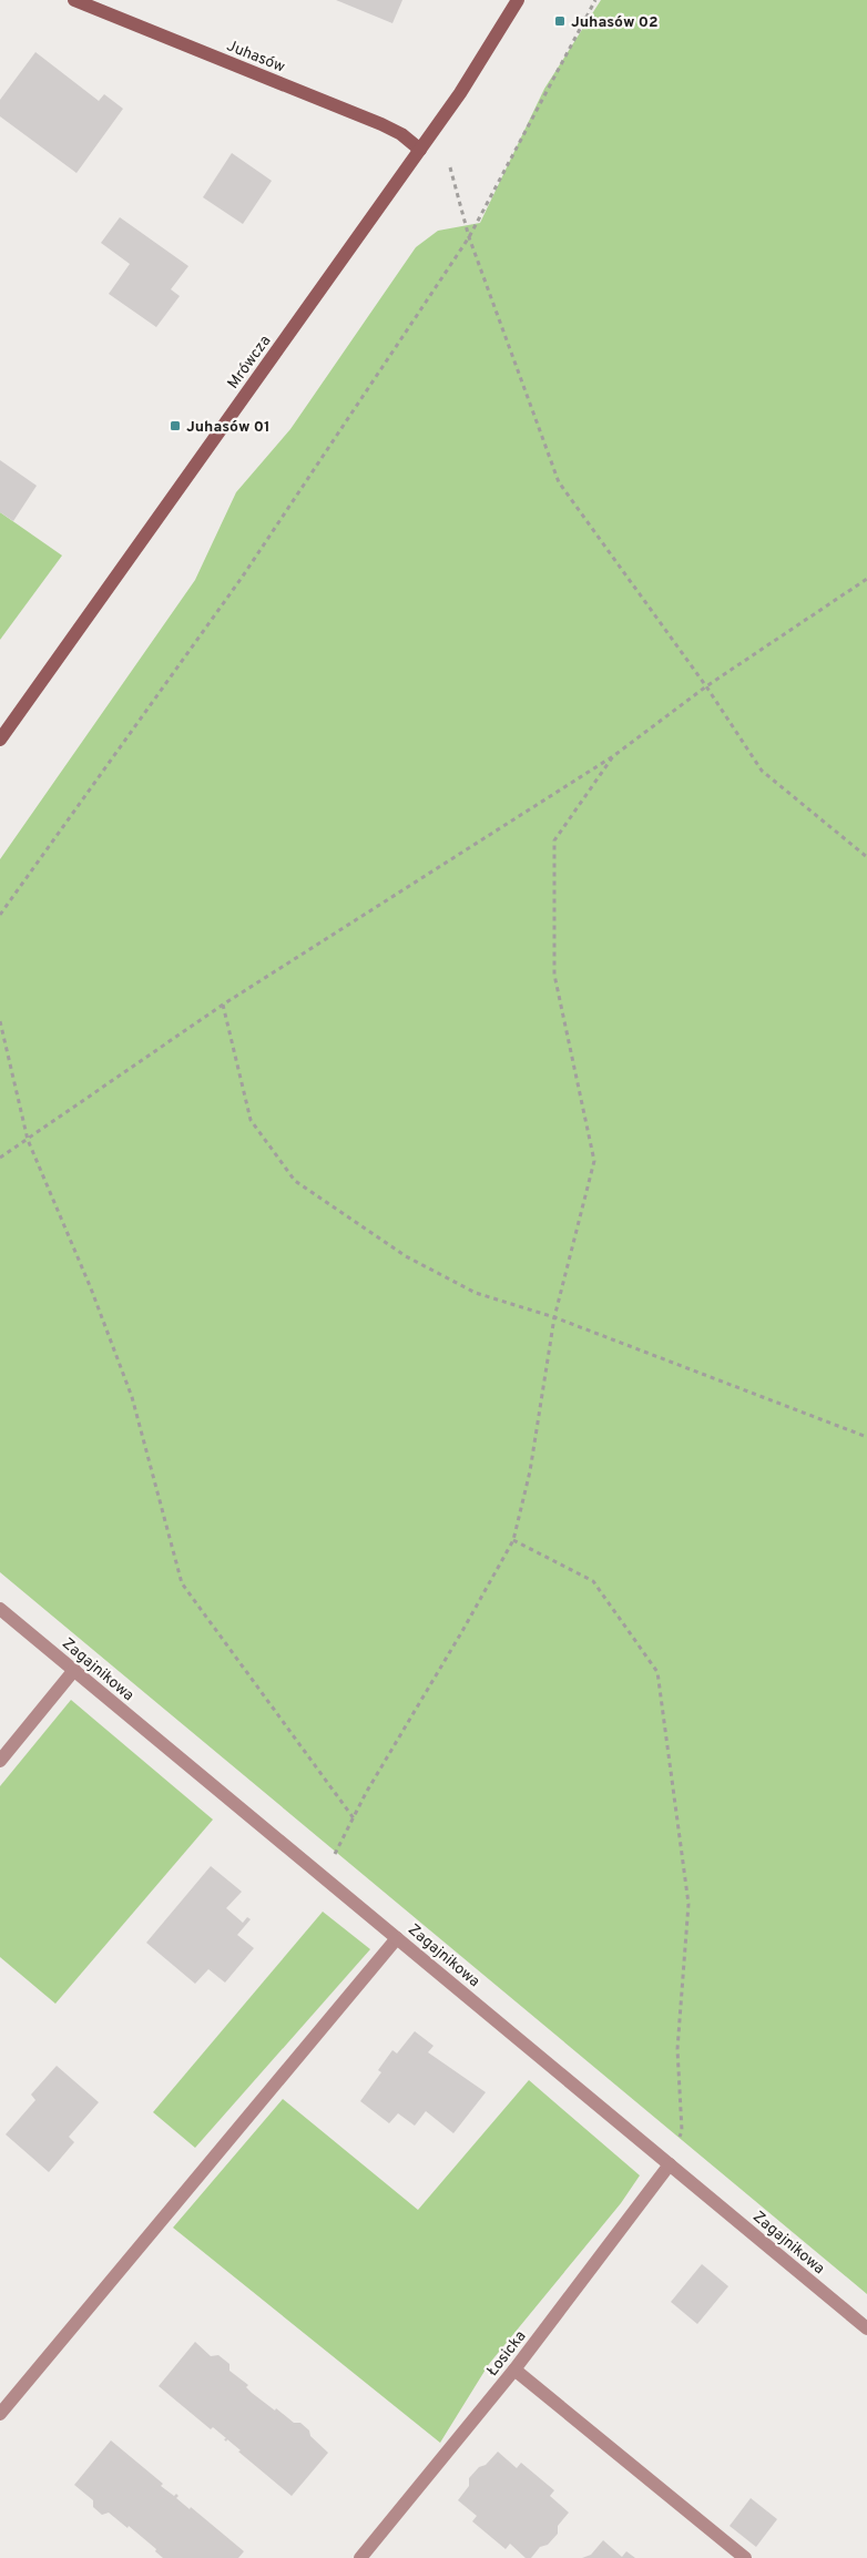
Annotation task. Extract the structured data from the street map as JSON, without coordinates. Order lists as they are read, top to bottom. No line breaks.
{"streets":{"street":["Juhasów","Mrówcza","Zagajnikowa","Łosicka"]},"crossings":[["Juhasów","Mrówcza"],["Zagajnikowa","Łosicka"]],"places":{"transit":["Juhasów 02","Juhasów 01"]}}
